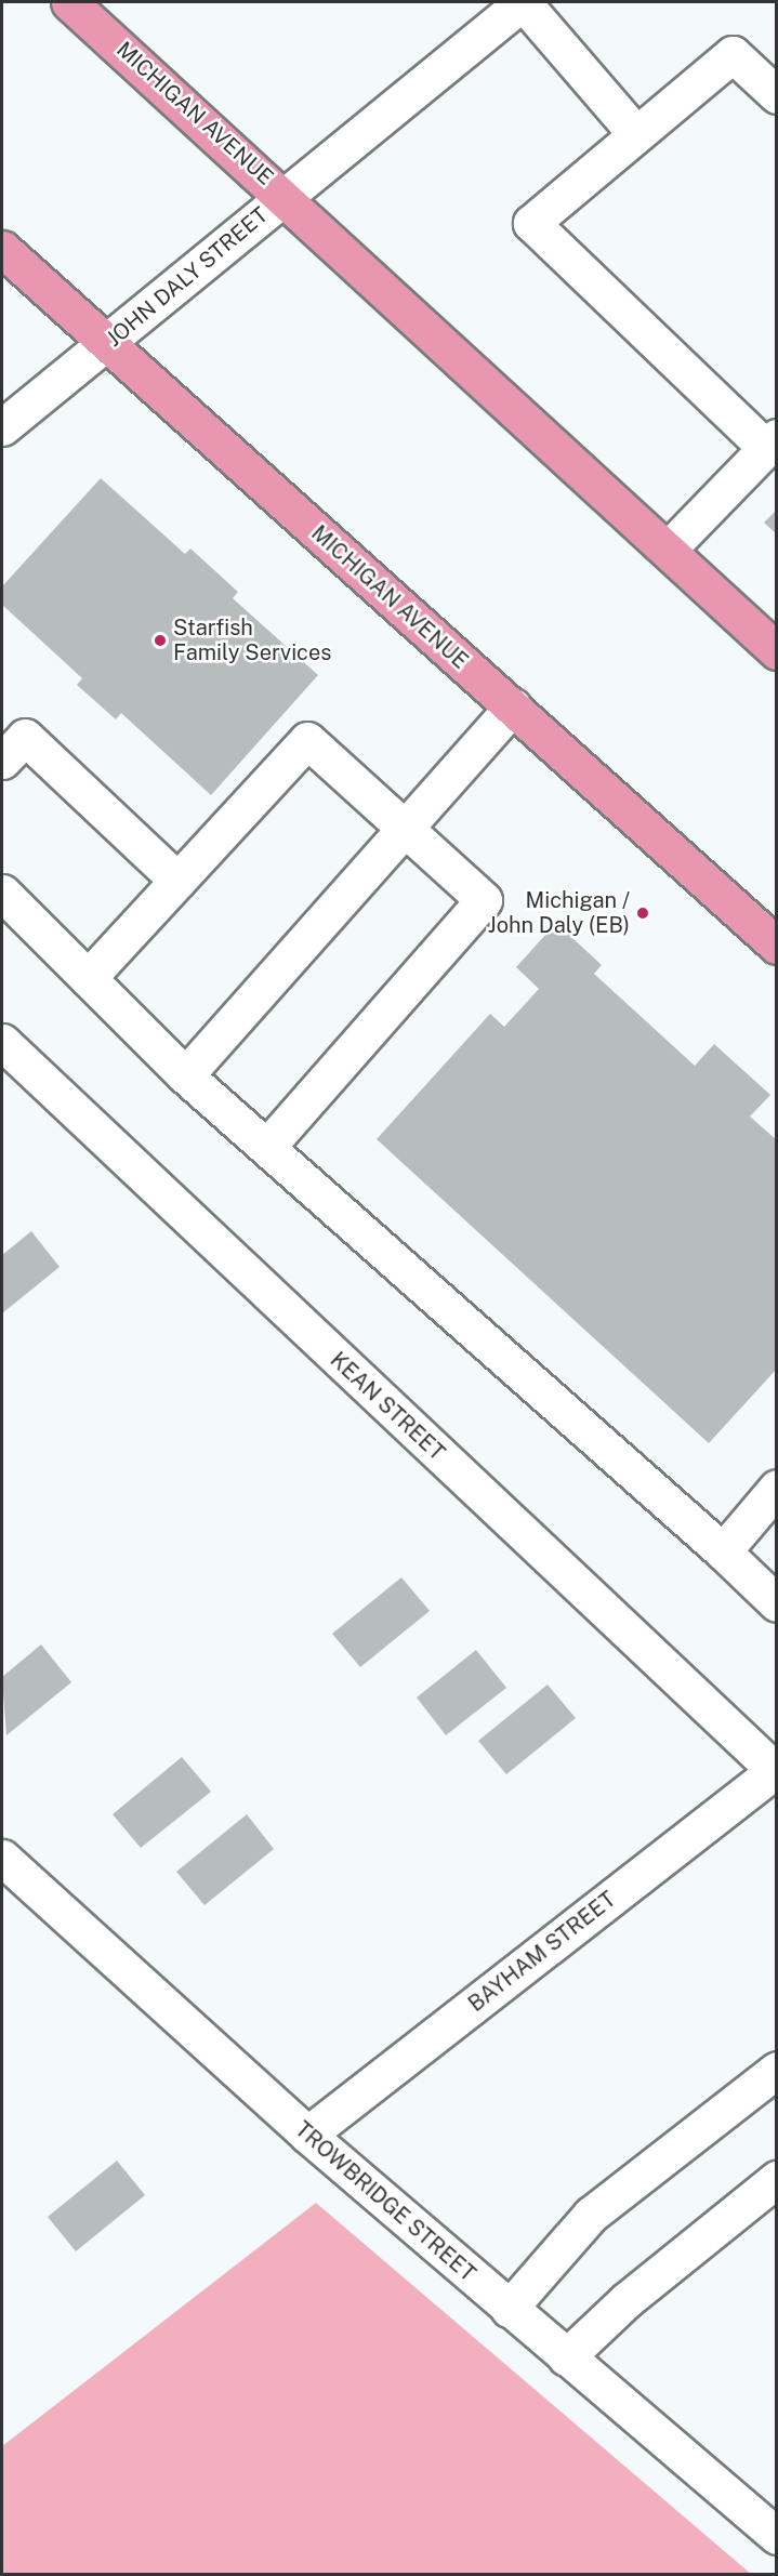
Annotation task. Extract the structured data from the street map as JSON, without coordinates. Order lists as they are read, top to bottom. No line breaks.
{"streets":{"main road":["MICHIGAN AVENUE"],"street":["JOHN DALY STREET","KEAN STREET","BAYHAM STREET","TROWBRIDGE STREET"]},"crossings":[["MICHIGAN AVENUE","JOHN DALY STREET"],["KEAN STREET","BAYHAM STREET"],["BAYHAM STREET","TROWBRIDGE STREET"]],"places":["Starfish Family Services","Michigan / John Daly (EB)"]}
